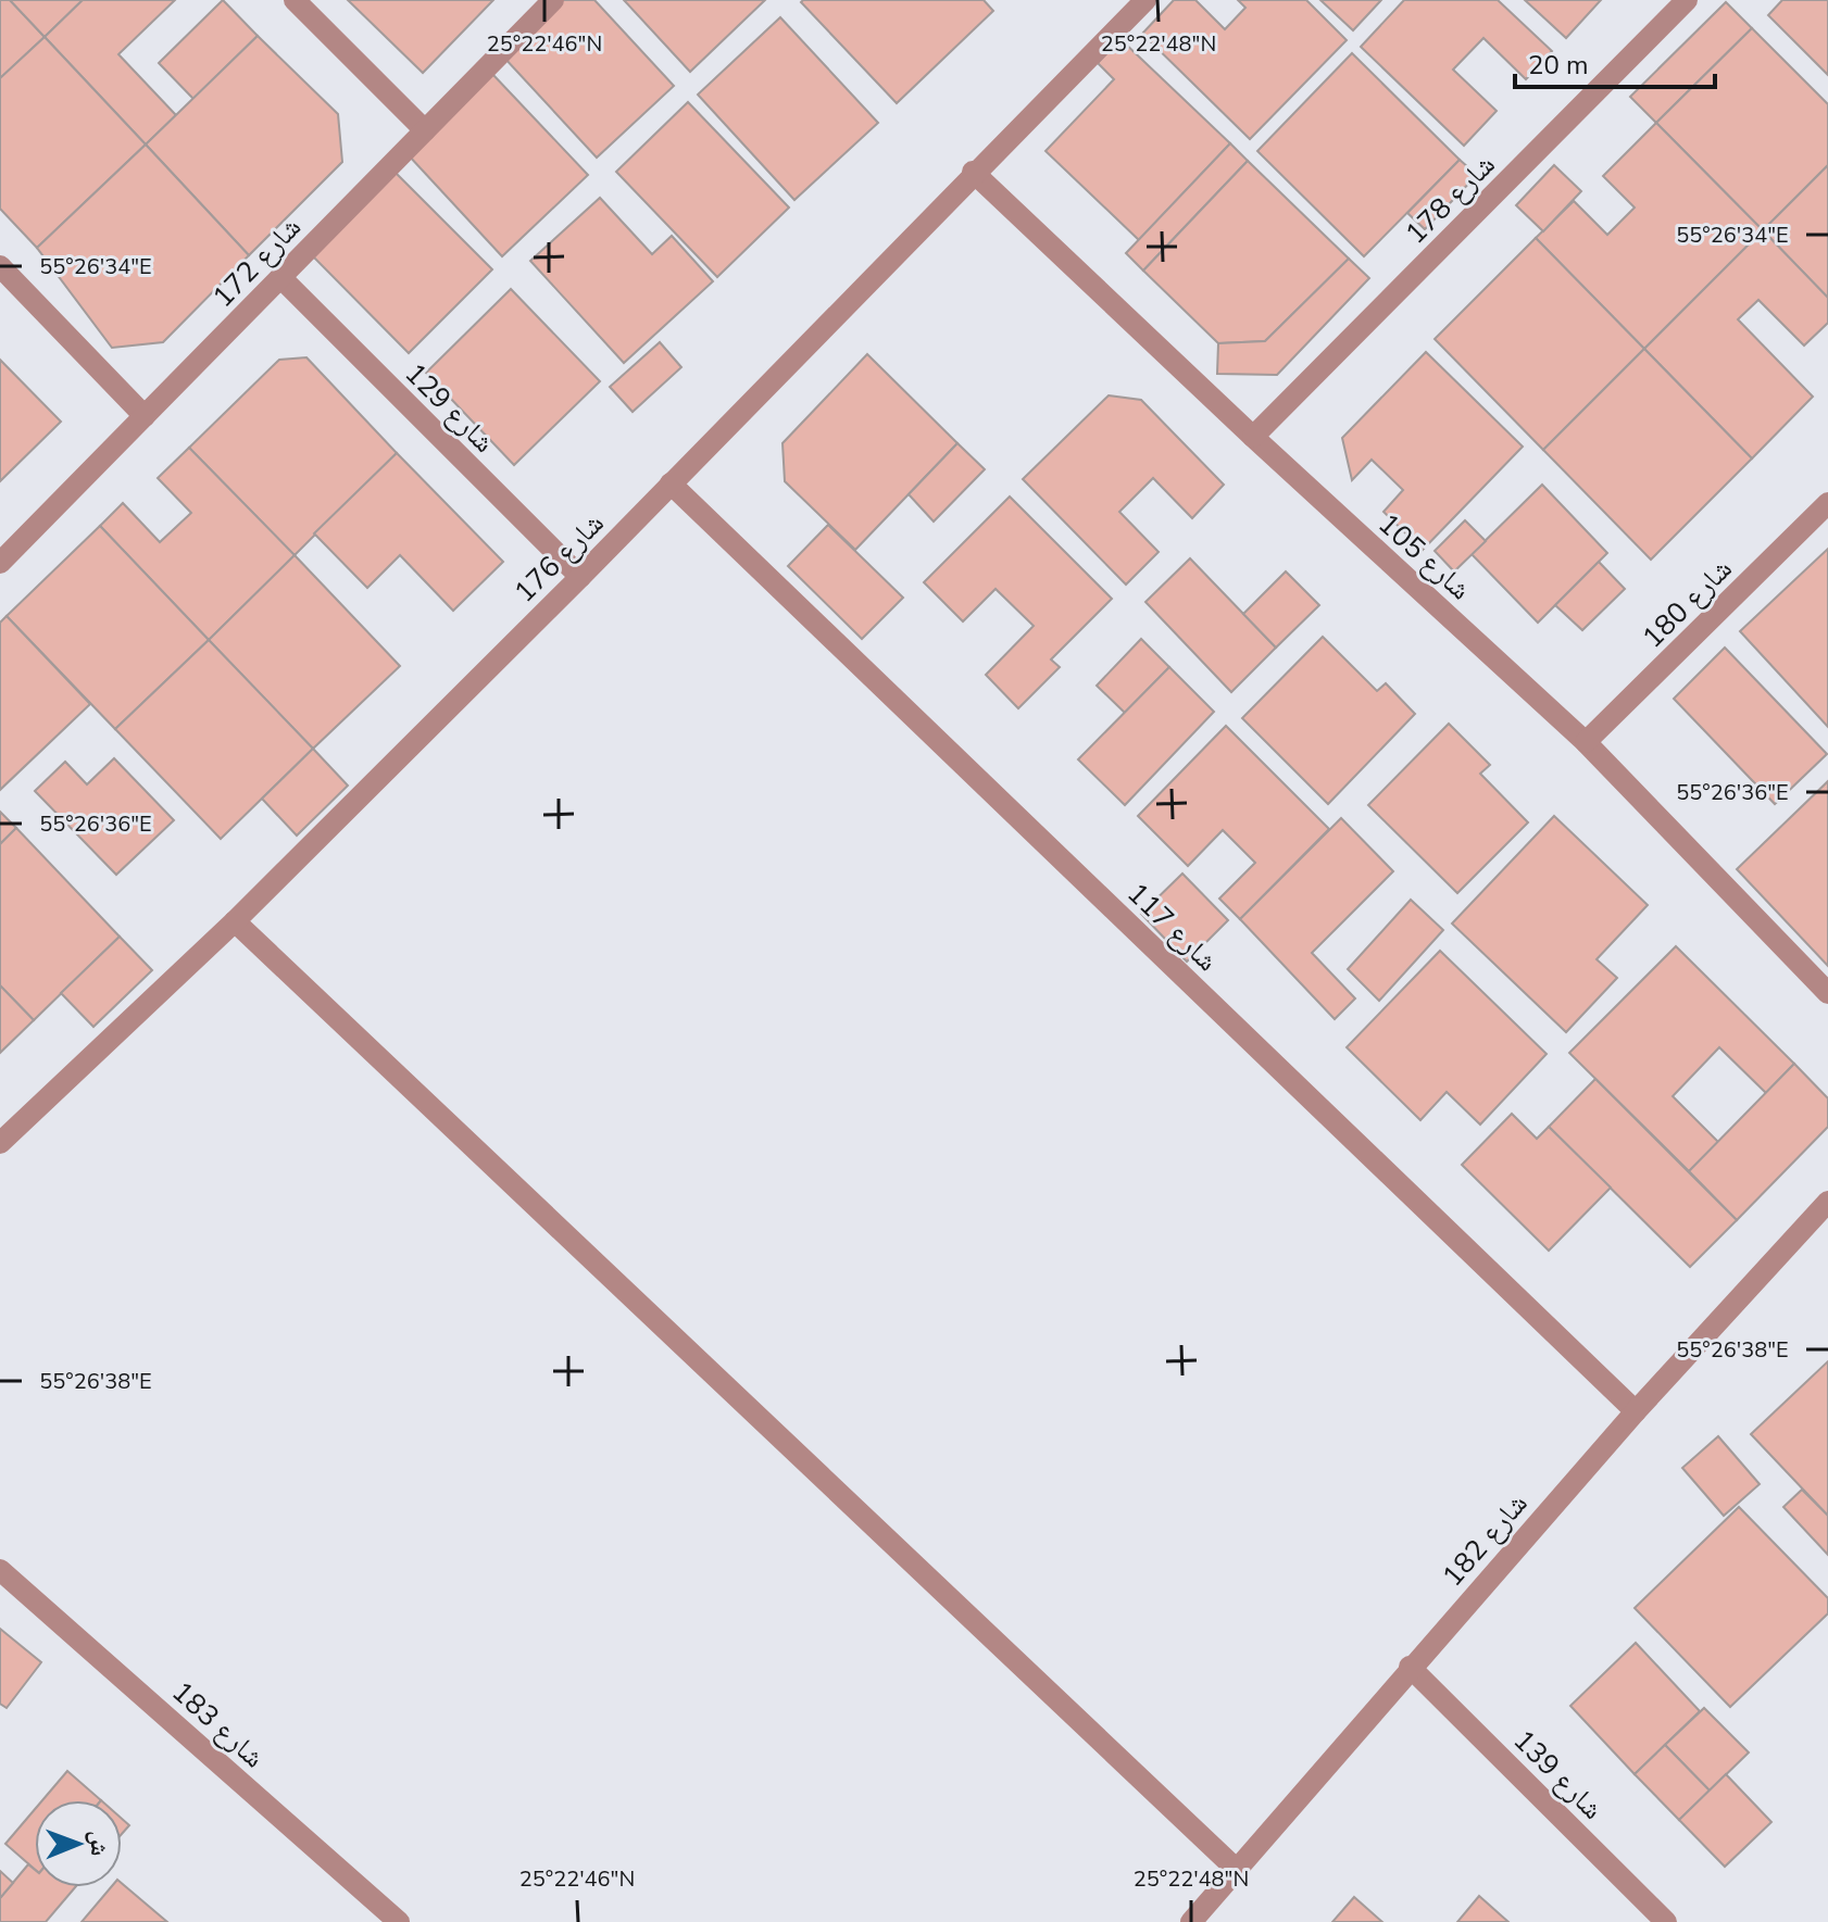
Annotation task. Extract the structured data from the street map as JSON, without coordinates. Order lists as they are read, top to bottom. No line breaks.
{"streets":{"street":["شارع 178","شارع 172","شارع 129","شارع 105","شارع 176","شارع 180","شارع 117","شارع 182","شارع 183","شارع 139"]},"crossings":[["شارع 178","شارع 105"],["شارع 172","شارع 129"],["شارع 129","شارع 176"],["شارع 105","شارع 176"],["شارع 105","شارع 180"],["شارع 176","شارع 117"],["شارع 117","شارع 182"],["شارع 182","شارع 139"]],"scale_bar":"20 m","north":"right","coordinates":["25°22'46\"N","25°22'48\"N","55°26'34\"E","55°26'36\"E","55°26'38\"E"]}
